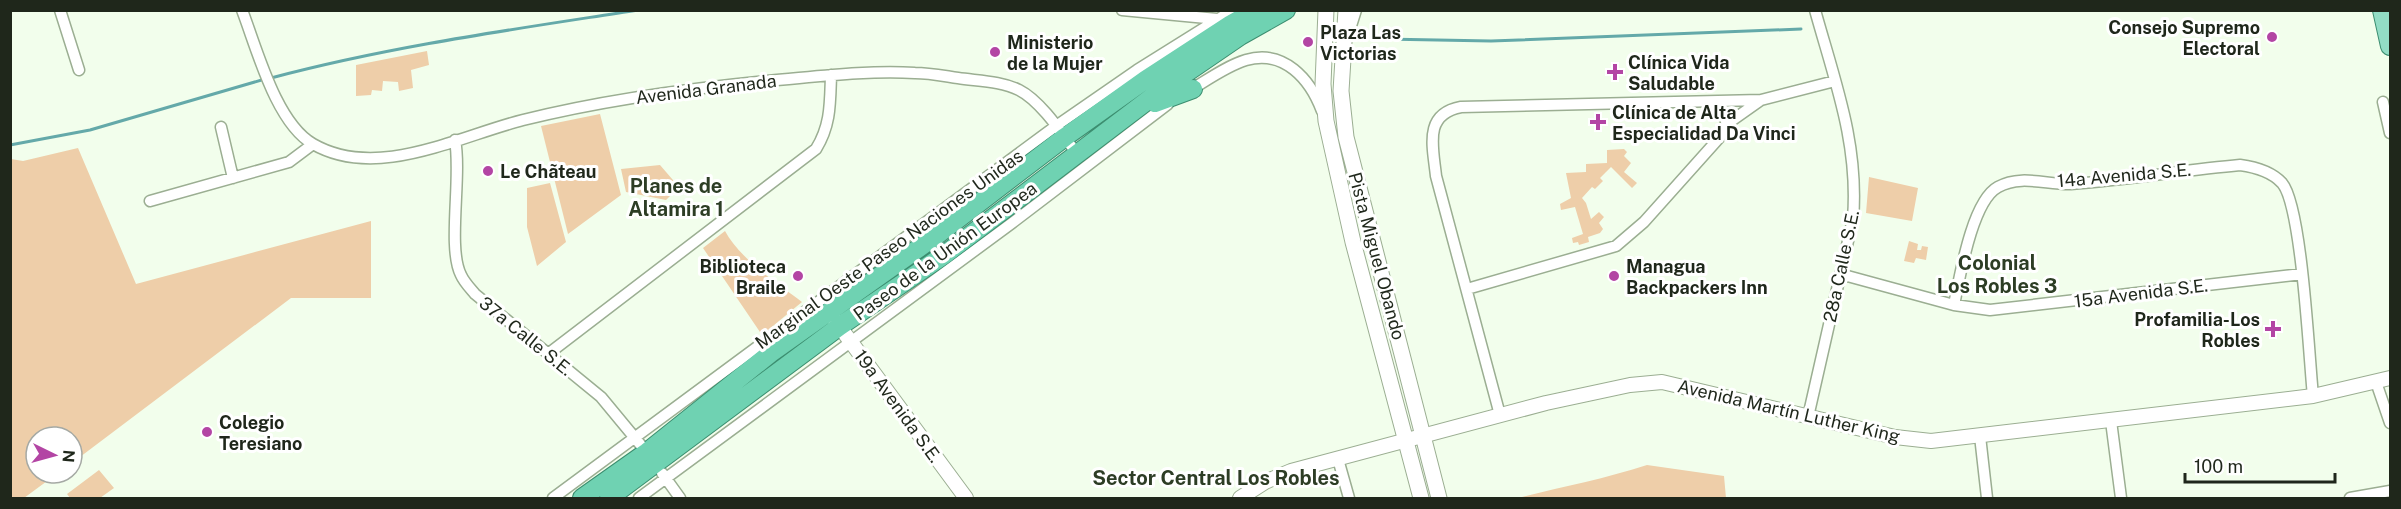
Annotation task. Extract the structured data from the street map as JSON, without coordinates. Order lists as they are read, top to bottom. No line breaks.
{"streets":{"highway":["Paseo de la Unión Europea"],"main road":["Pista Miguel Obando"],"street":["Avenida Granada","14a Avenida S.E.","Marginal Oeste Paseo Naciones Unidas","28a Calle S.E.","15a Avenida S.E.","37a Calle S.E.","19a Avenida S.E.","Avenida Martín Luther King"]},"crossings":[["Avenida Granada","Marginal Oeste Paseo Naciones Unidas"],["Avenida Granada","Paseo de la Unión Europea"],["Avenida Granada","37a Calle S.E."],["14a Avenida S.E.","15a Avenida S.E."],["14a Avenida S.E.","Avenida Martín Luther King"],["Marginal Oeste Paseo Naciones Unidas","Paseo de la Unión Europea"],["Marginal Oeste Paseo Naciones Unidas","37a Calle S.E."],["Paseo de la Unión Europea","37a Calle S.E."],["Paseo de la Unión Europea","19a Avenida S.E."],["Pista Miguel Obando","Avenida Martín Luther King"],["28a Calle S.E.","15a Avenida S.E."],["28a Calle S.E.","Avenida Martín Luther King"]],"districts":["Planes de Altamira 1","Colonial Los Robles 3","Sector Central Los Robles"],"places":{"other":["Consejo Supremo Electoral","Plaza Las Victorias","Ministerio de la Mujer","Le Chãteau","Biblioteca Braile","Managua Backpackers Inn","Colegio Teresiano"],"health":["Clínica Vida Saludable","Clínica de Alta Especialidad Da Vinci","Profamilia-Los Robles"]},"scale_bar":"100 m","north":"right"}
